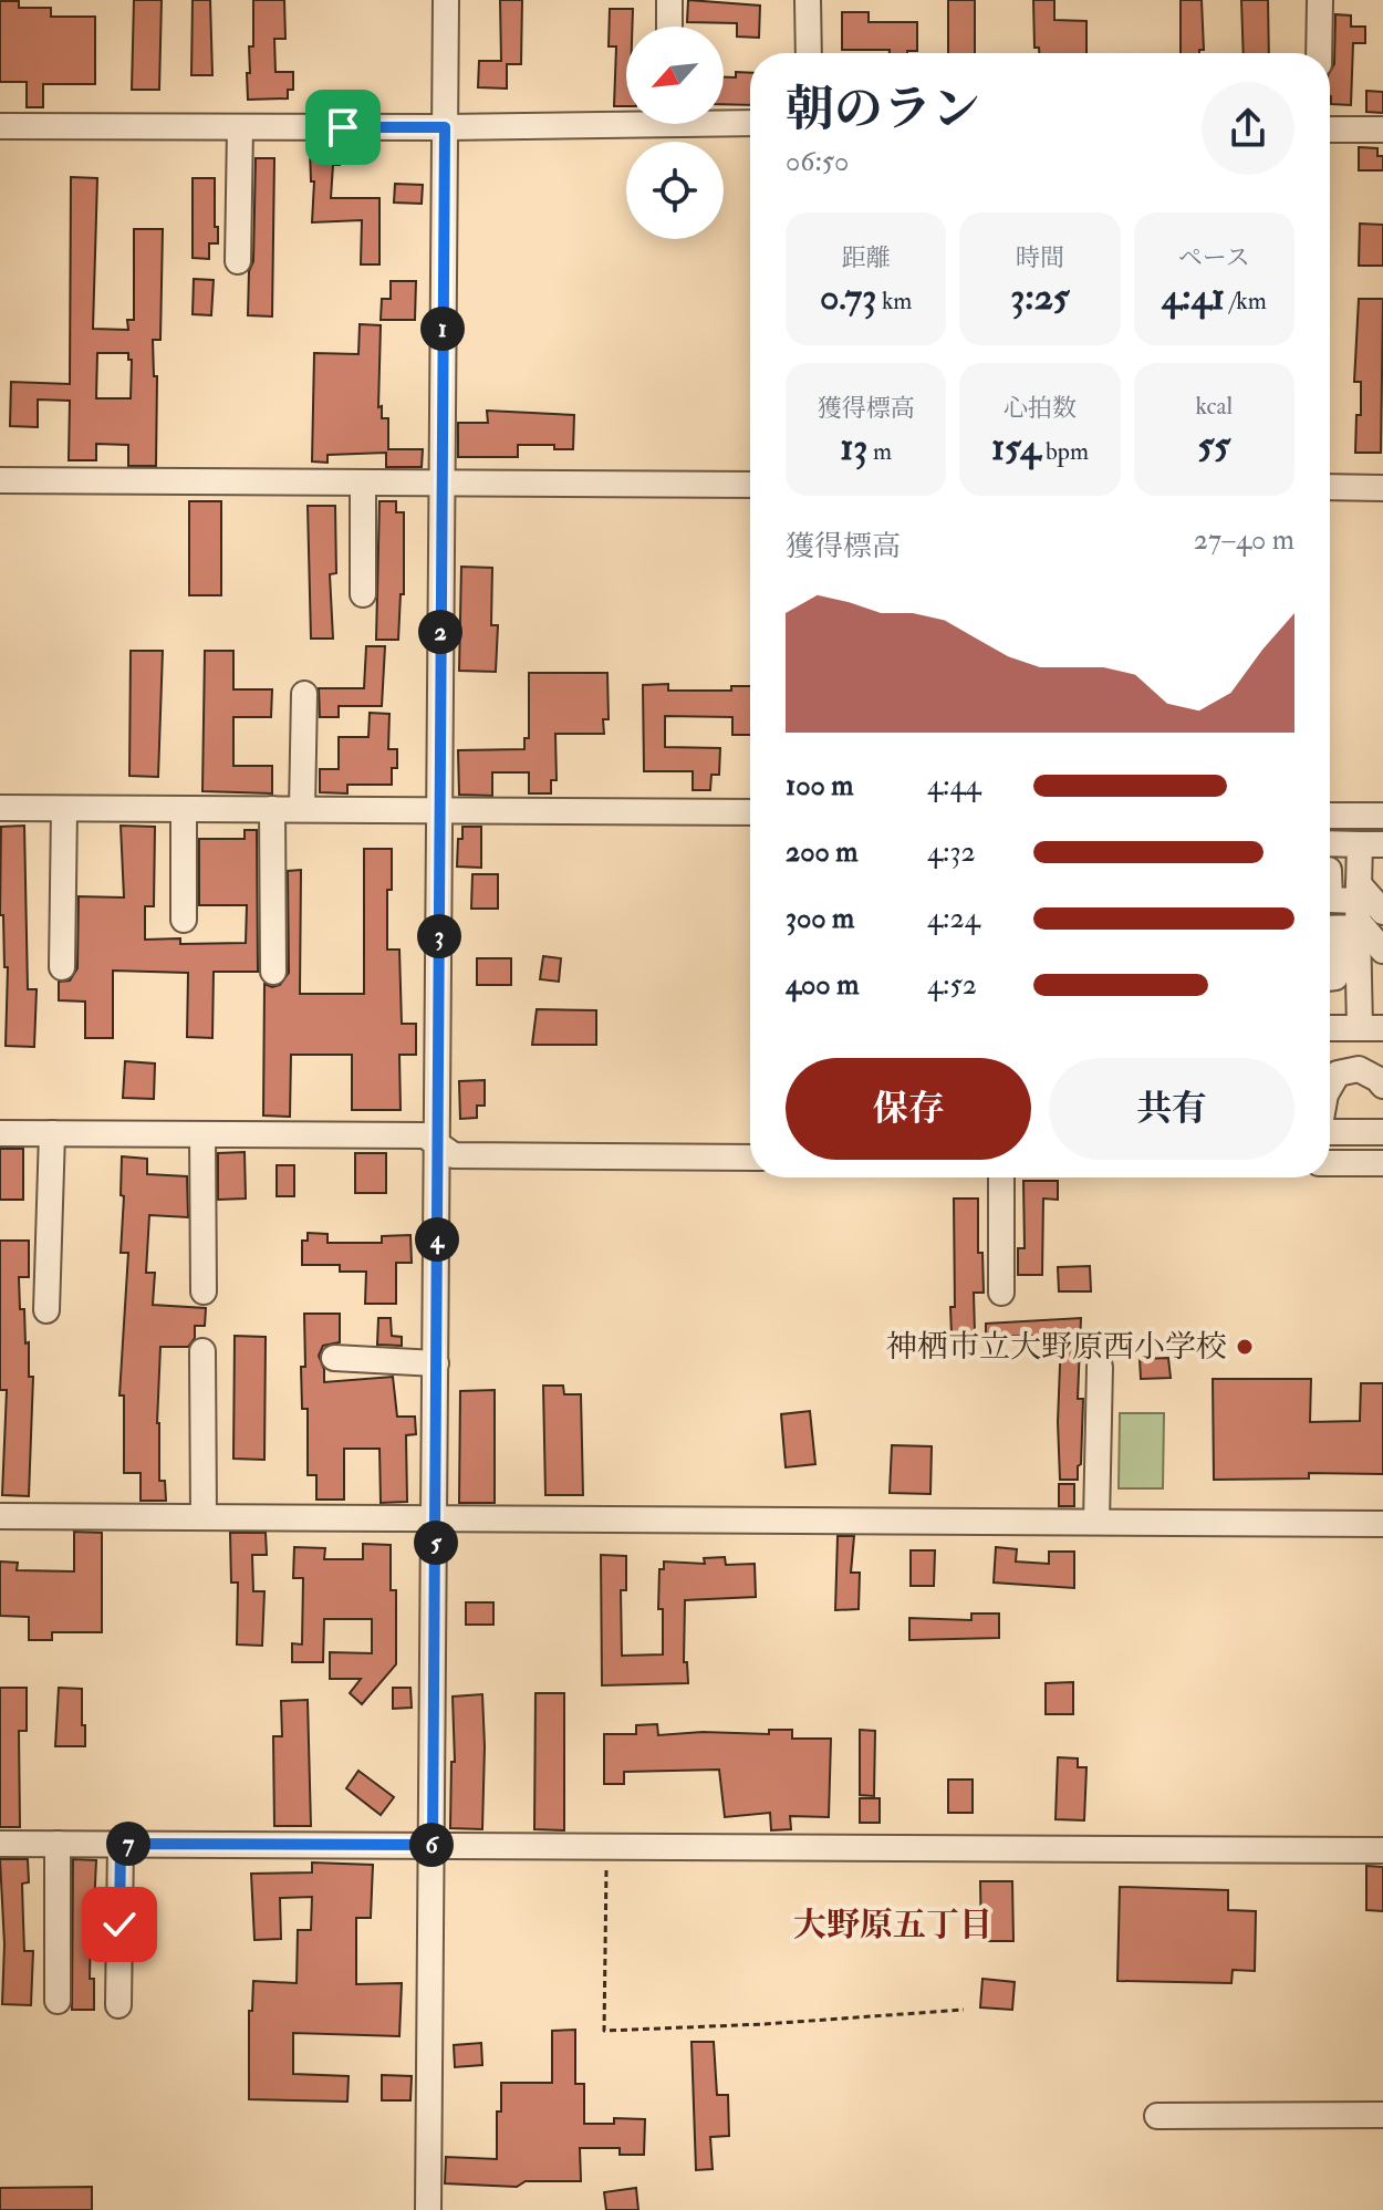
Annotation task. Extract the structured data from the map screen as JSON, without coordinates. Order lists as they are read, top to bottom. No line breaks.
{"districts":["大野原五丁目"],"places":["神栖市立大野原西小学校"],"north":"bottom left","page":{"heading":["朝のラン","06:50"],"stats":[["距離","0.73 km"],["時間","3:25"],["ペース","4:41 /km"],["獲得標高","13 m"],["心拍数","154 bpm"],["kcal","55"]],"pins":["1","2","3","4","5","7","6"],"chart":["獲得標高","27–40 m"],"list":[{"name":"100 m","note":"4:44"},{"name":"200 m","note":"4:32"},{"name":"300 m","note":"4:24"},{"name":"400 m","note":"4:52"}],"buttons":["保存","共有"]}}
